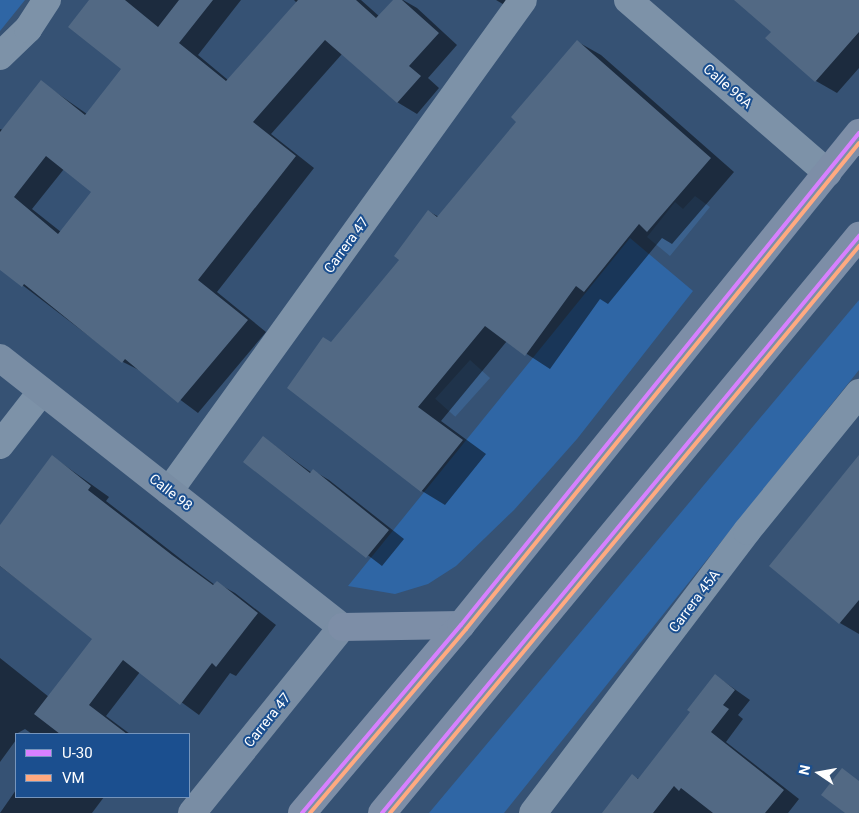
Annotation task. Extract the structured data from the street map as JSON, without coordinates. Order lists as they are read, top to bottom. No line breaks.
{"streets":{"street":["Calle 96A","Carrera 47","Calle 98","Carrera 45A"]},"crossings":[["Carrera 47","Calle 98"]],"lines":["transit line U-30","transit line VM"],"legend":["U-30","VM"],"north":"left"}
